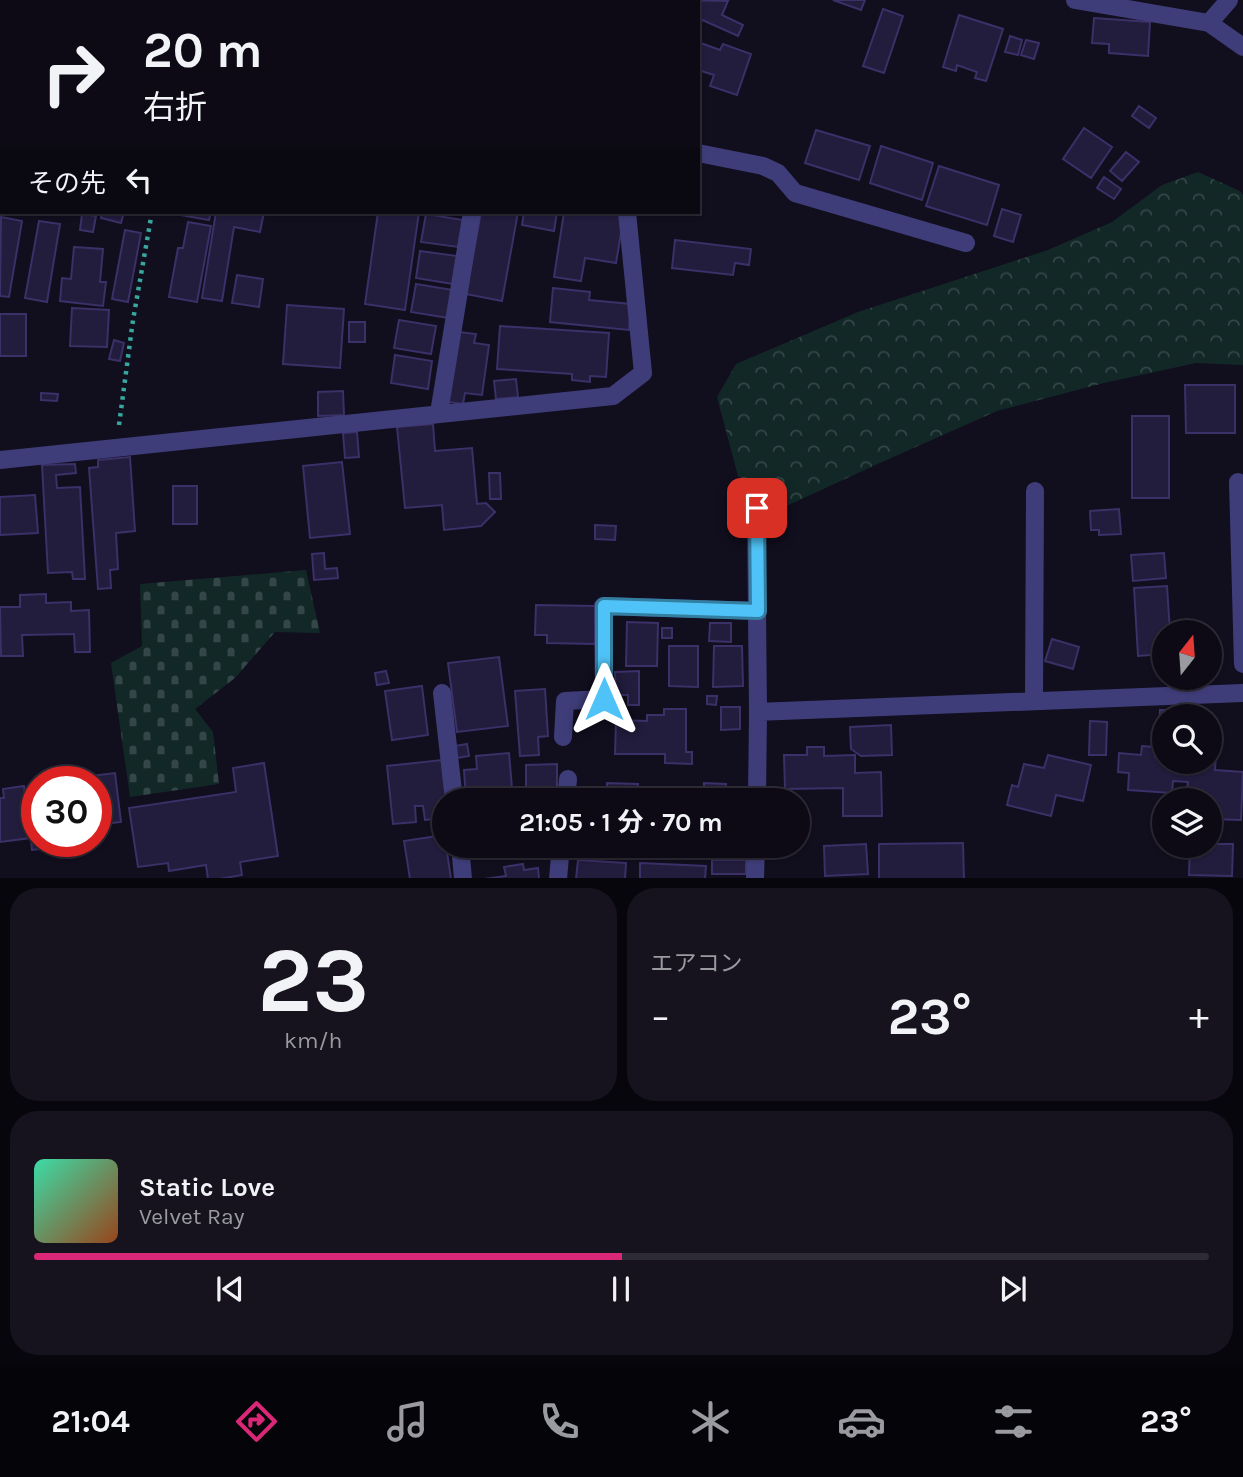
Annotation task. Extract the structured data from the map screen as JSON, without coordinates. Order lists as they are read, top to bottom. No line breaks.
{"north":"top","page":{"turn":["20 m","右折"],"then":"その先","limit":"30","trip":"21:05 · 1 分 · 70 m","tile":[["23","km/h"],"エアコン"],"heat":["−","23°","+"],"song":["Static Love","Velvet Ray"],"tabs":["21:04","23°"]}}
